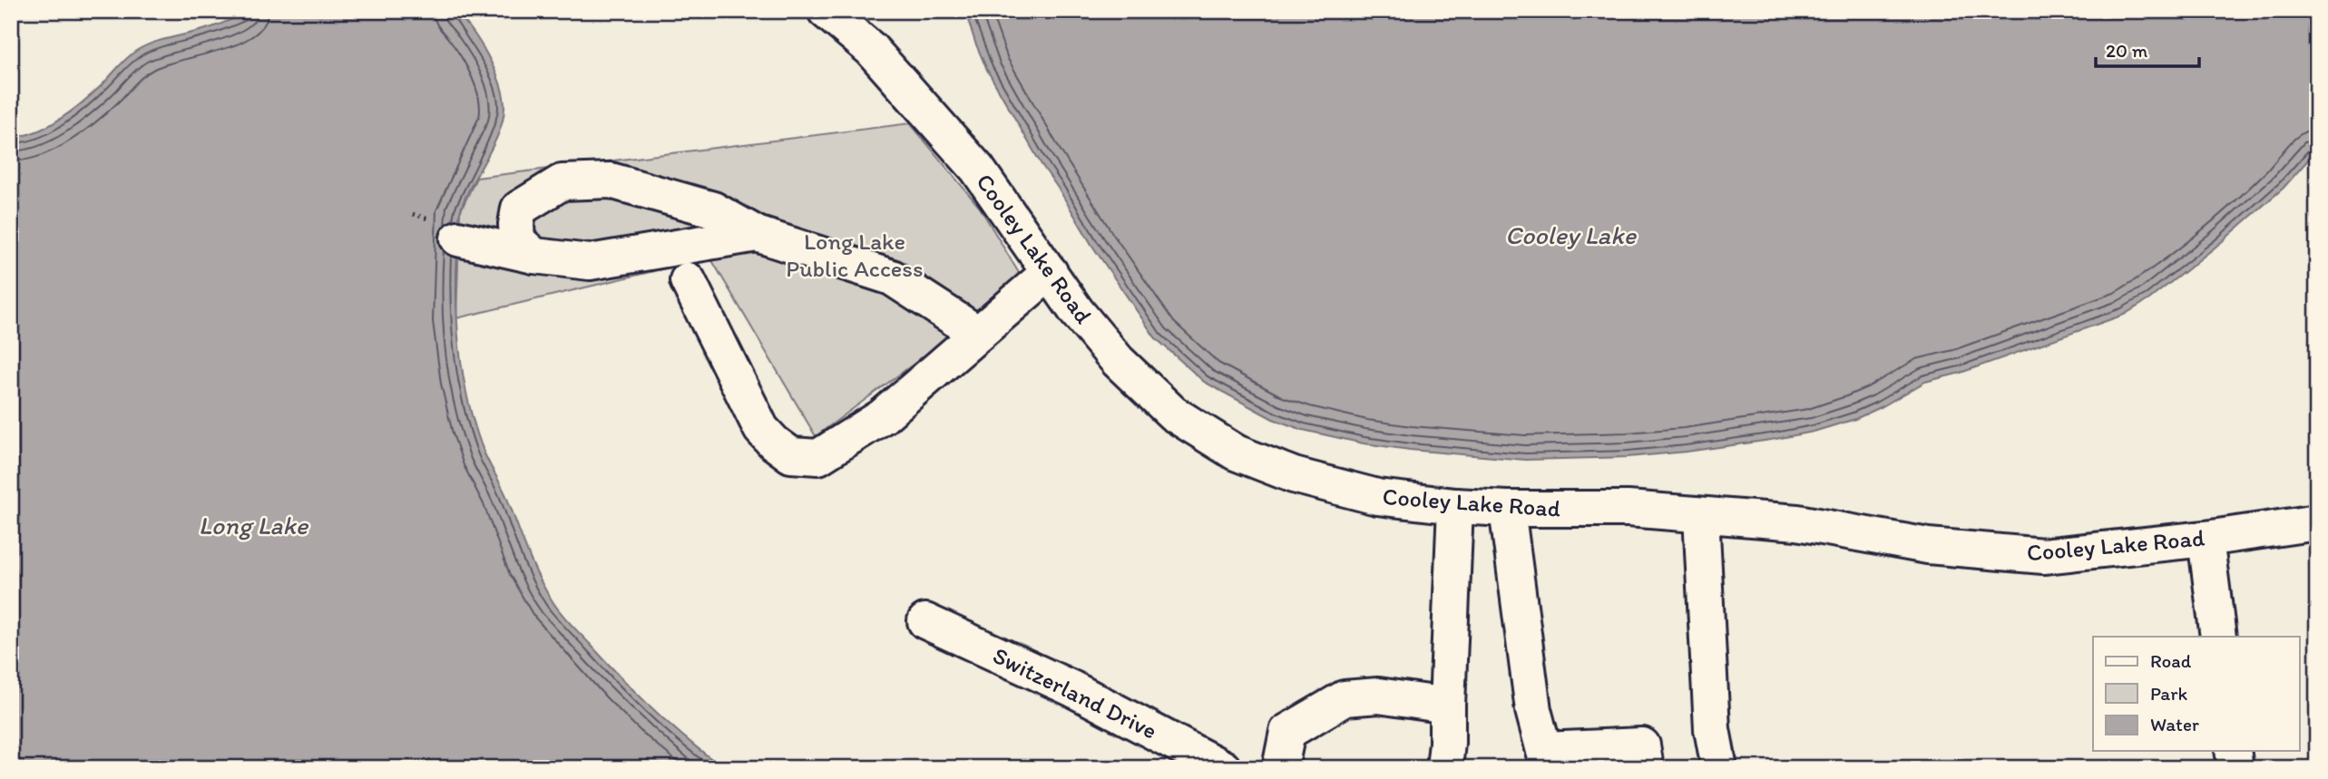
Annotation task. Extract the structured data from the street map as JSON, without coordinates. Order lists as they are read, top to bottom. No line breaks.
{"streets":{"street":["Cooley Lake Road","Switzerland Drive"]},"water":["Cooley Lake","Long Lake"],"parks":["Long Lake Public Access"],"legend":["Road","Park","Water"],"scale_bar":"20 m"}
